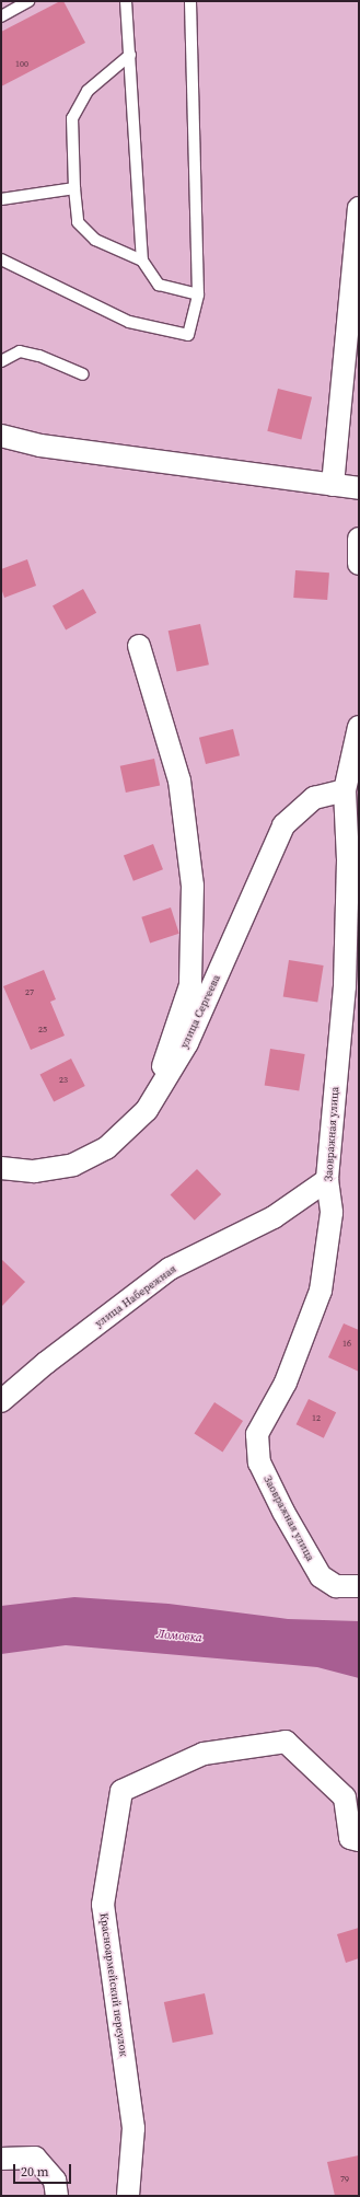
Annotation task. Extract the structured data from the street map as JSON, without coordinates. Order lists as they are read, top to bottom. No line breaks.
{"streets":{"street":["улица Сергеева","Заовражная улица","улица Набережная","Красноармейский переулок"]},"crossings":[["улица Сергеева","Заовражная улица"],["Заовражная улица","улица Набережная"]],"water":["Ломовка"],"house_numbers":["100","27","25","23","16","12","79"],"scale_bar":"20 m"}
